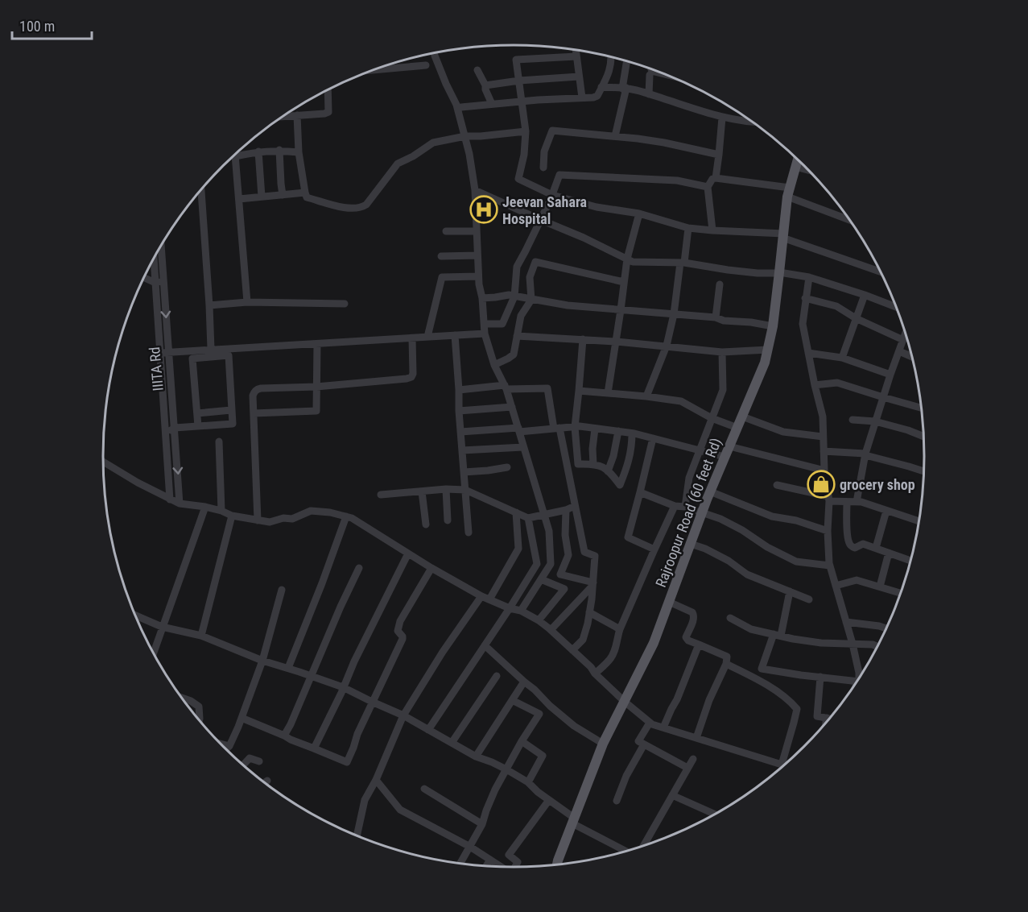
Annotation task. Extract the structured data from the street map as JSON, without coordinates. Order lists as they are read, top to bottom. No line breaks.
{"streets":{"main road":["Rajroopur Road (60 feet Rd)"],"street":["IIITA Rd"]},"places":{"hospital":["Jeevan Sahara Hospital"],"shop":["grocery shop"]},"scale_bar":"100 m"}
